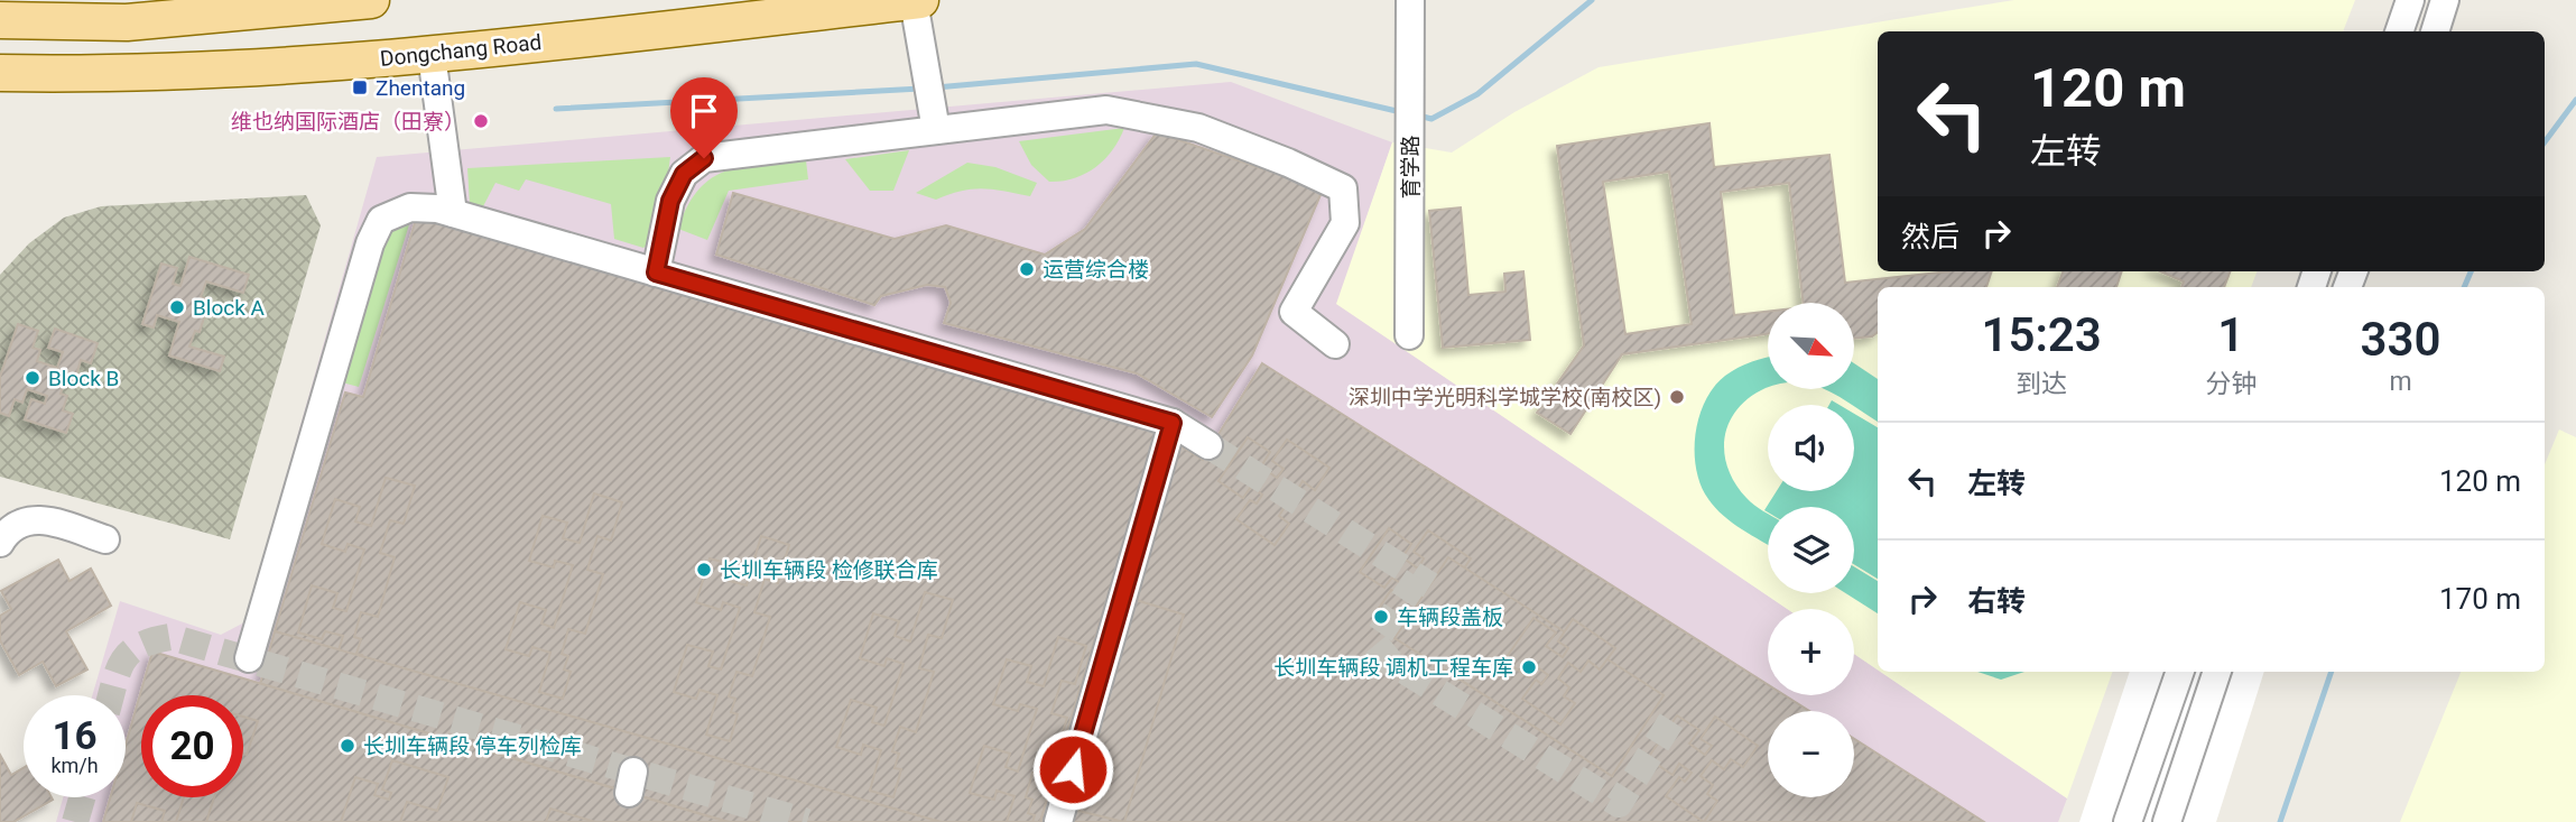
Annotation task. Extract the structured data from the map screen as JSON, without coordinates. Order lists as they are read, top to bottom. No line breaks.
{"streets":{"main road":["Dongchang Road"],"street":["育学路"]},"places":{"transit":["Zhentang"],"other":["维也纳国际酒店（田寮）","运营综合楼","Block A","Block B","深圳中学光明科学城学校(南校区)","长圳车辆段 检修联合库","车辆段盖板","长圳车辆段 调机工程车库","长圳车辆段 停车列检库"]},"north":"bottom right","page":{"turn":["120 m","左转"],"then":"然后","eta":["15:23","到达","1","分钟","330","m"],"map_buttons":["+","−"],"list":[{"name":"左转","value":"120 m"},{"name":"右转","value":"170 m"}],"speed":"16 km/h","limit":"20"}}
